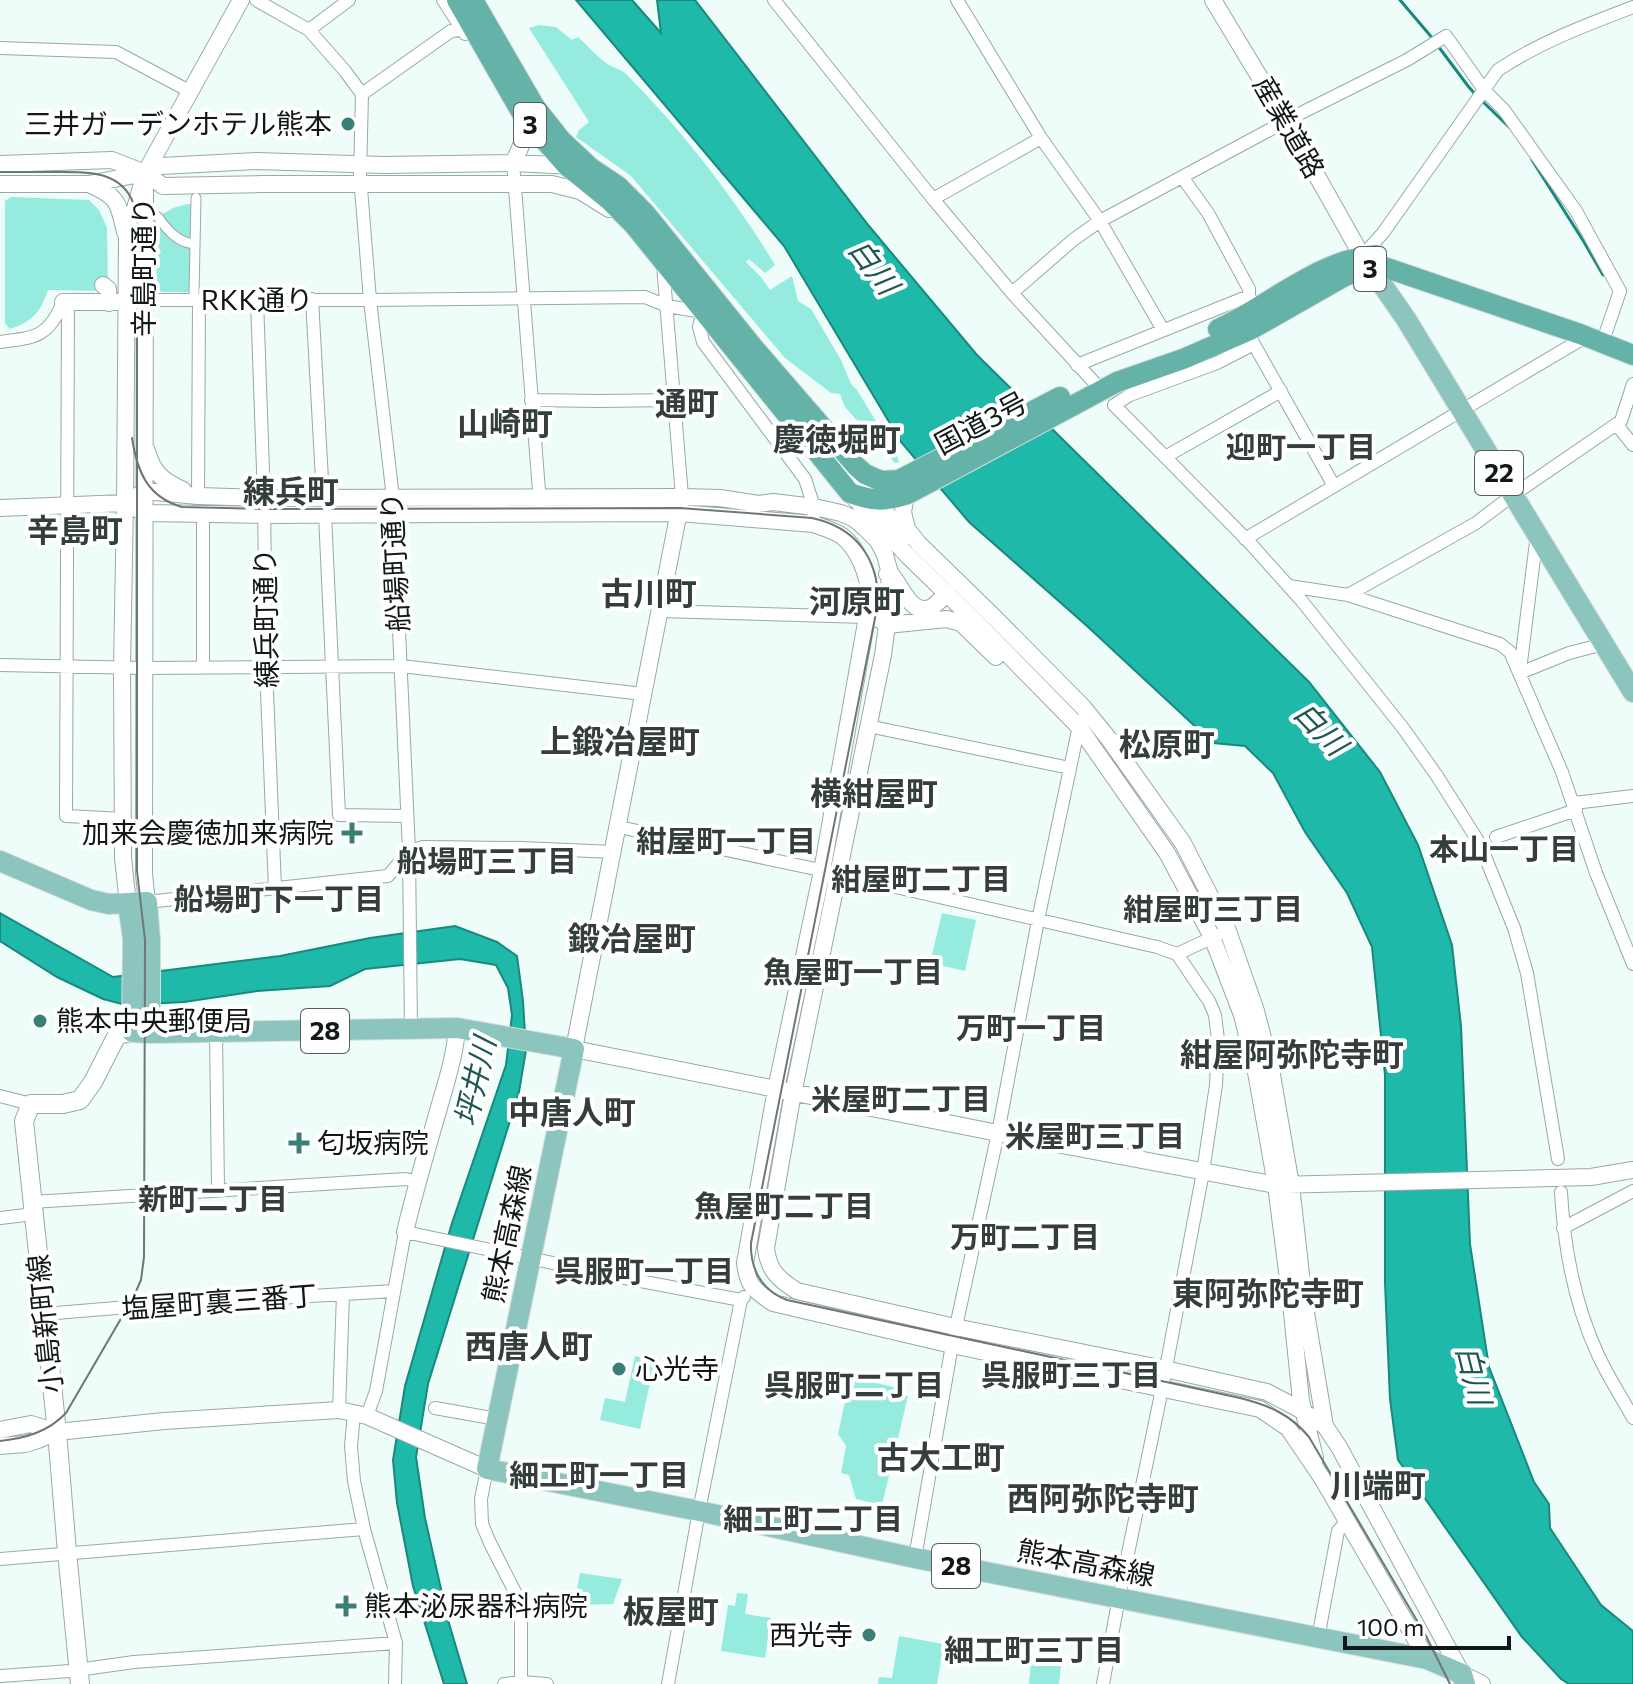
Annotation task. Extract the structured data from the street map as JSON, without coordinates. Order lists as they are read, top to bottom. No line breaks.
{"streets":{"highway":["3","国道3号"],"main road":["22","28","熊本高森線","小島新町線"],"street":["産業道路","辛島町通り","RKK通り","船場町通り","練兵町通り","塩屋町裏三番丁"]},"crossings":[["3","RKK通り"],["3","国道3号"],["産業道路","国道3号"],["産業道路","22"],["辛島町通り","RKK通り"],["RKK通り","船場町通り"],["RKK通り","練兵町通り"],["国道3号","22"],["船場町通り","28"],["28","熊本高森線"],["塩屋町裏三番丁","小島新町線"]],"districts":["通町","山崎町","慶徳堀町","迎町一丁目","練兵町","辛島町","古川町","河原町","上鍛冶屋町","松原町","横紺屋町","紺屋町一丁目","本山一丁目","船場町三丁目","紺屋町二丁目","船場町下一丁目","紺屋町三丁目","鍛冶屋町","魚屋町一丁目","万町一丁目","紺屋阿弥陀寺町","米屋町二丁目","中唐人町","米屋町三丁目","新町二丁目","魚屋町二丁目","万町二丁目","呉服町一丁目","東阿弥陀寺町","西唐人町","呉服町三丁目","呉服町二丁目","古大工町","細工町一丁目","川端町","西阿弥陀寺町","細工町二丁目","板屋町","細工町三丁目"],"water":["白川","坪井川"],"places":{"other":["三井ガーデンホテル熊本","熊本中央郵便局","心光寺","西光寺"],"health":["加来会慶徳加来病院","匂坂病院","熊本泌尿器科病院"]},"scale_bar":"100 m"}
